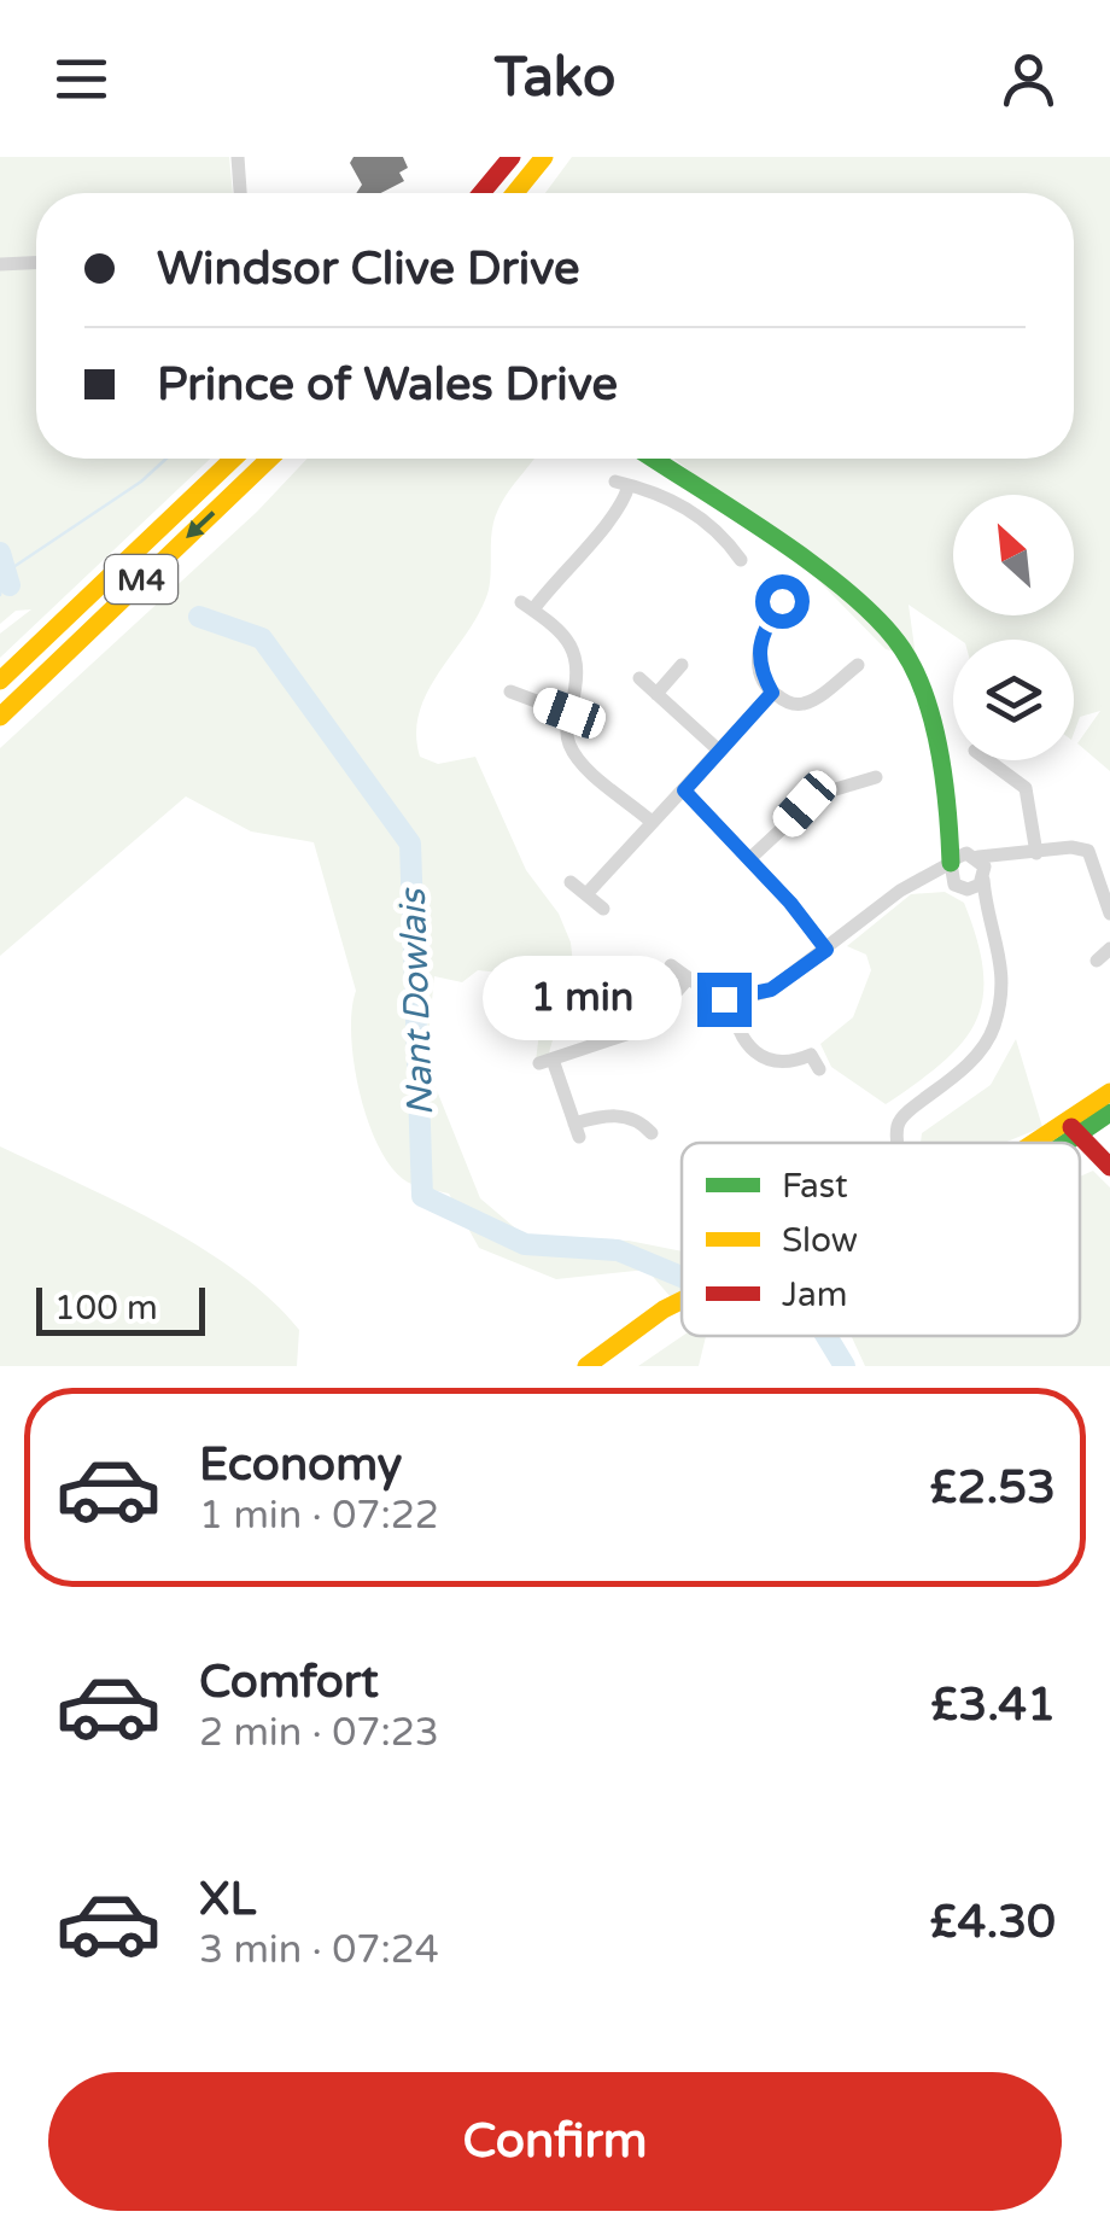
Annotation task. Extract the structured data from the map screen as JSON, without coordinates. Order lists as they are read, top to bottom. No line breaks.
{"streets":{"main road":["M4"]},"water":["Nant Dowlais"],"legend":["Fast","Slow","Jam"],"scale_bar":"100 m","north":"top left","page":{"header":"Tako","banner":["Windsor Clive Drive","Prince of Wales Drive"],"bubble":"1 min","scale":"100 m","list":[{"name":"Economy","note":"1 min · 07:22","value":"£2.53"},{"name":"Comfort","note":"2 min · 07:23","value":"£3.41"},{"name":"XL","note":"3 min · 07:24","value":"£4.30"}],"buttons":"Confirm"}}
